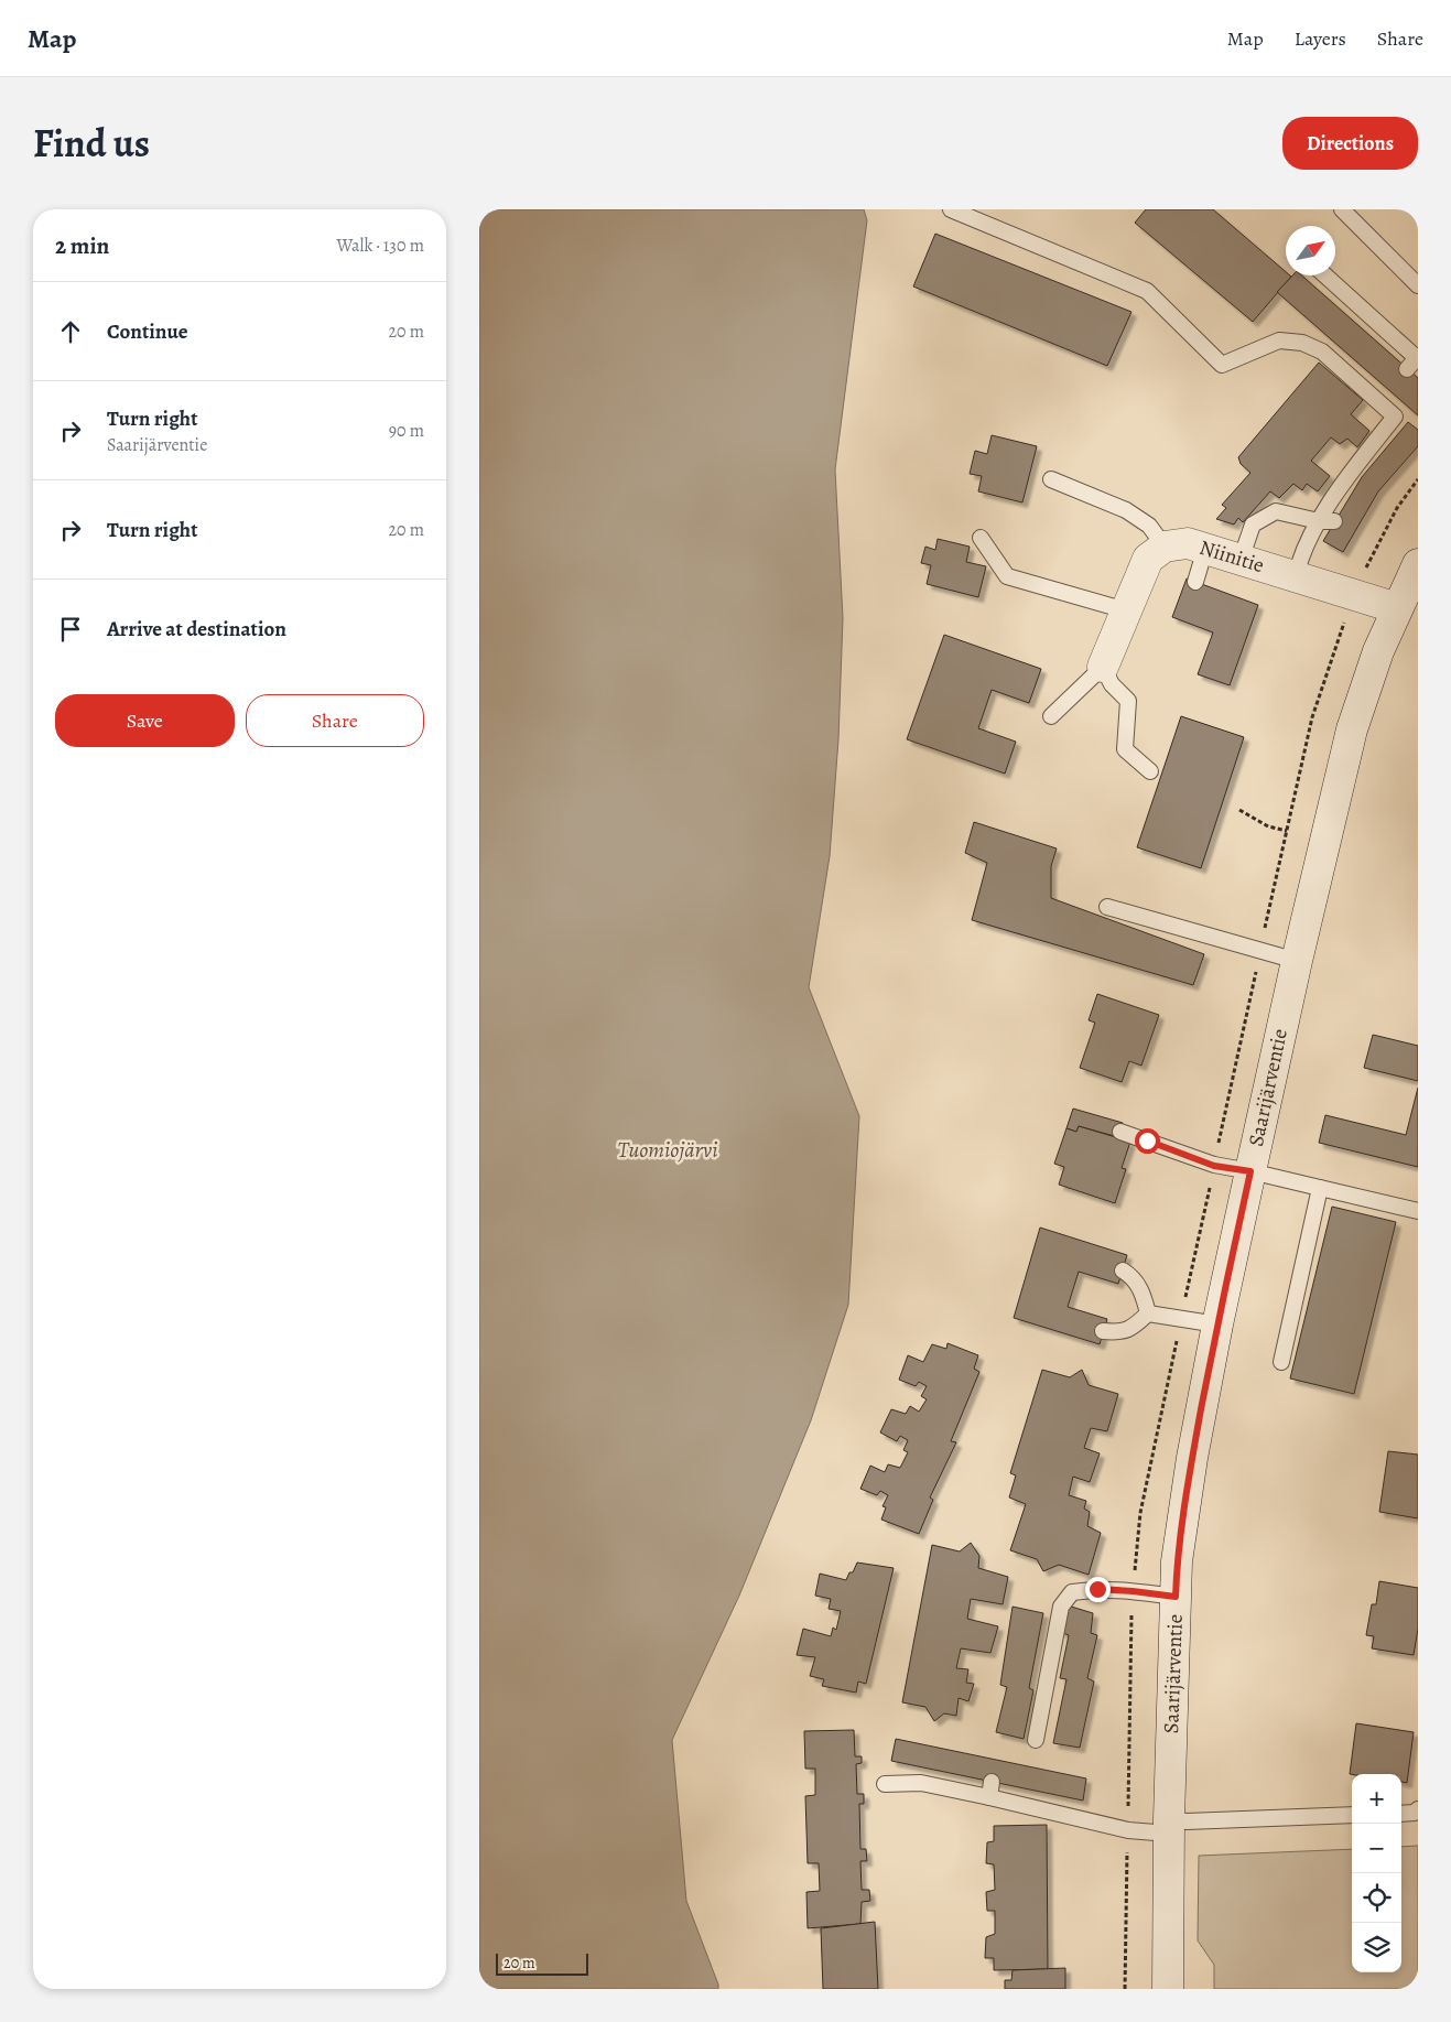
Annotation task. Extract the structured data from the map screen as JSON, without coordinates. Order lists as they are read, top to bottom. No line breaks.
{"streets":{"main road":["Niinitie","Saarijärventie"]},"crossings":[["Niinitie","Saarijärventie"]],"water":["Tuomiojärvi"],"scale_bar":"20 m","north":"top right","page":{"header":"Map","nav":["Map","Layers","Share"],"title":"Find us","buttons":["Directions",["Save","Share"]],"heading":["2 min","Walk · 130 m"],"list":[["Continue","20 m"],["Turn right","Saarijärventie","90 m"],["Turn right","20 m"],"Arrive at destination"],"map_buttons":["+","−"],"scale":"20 m"}}
